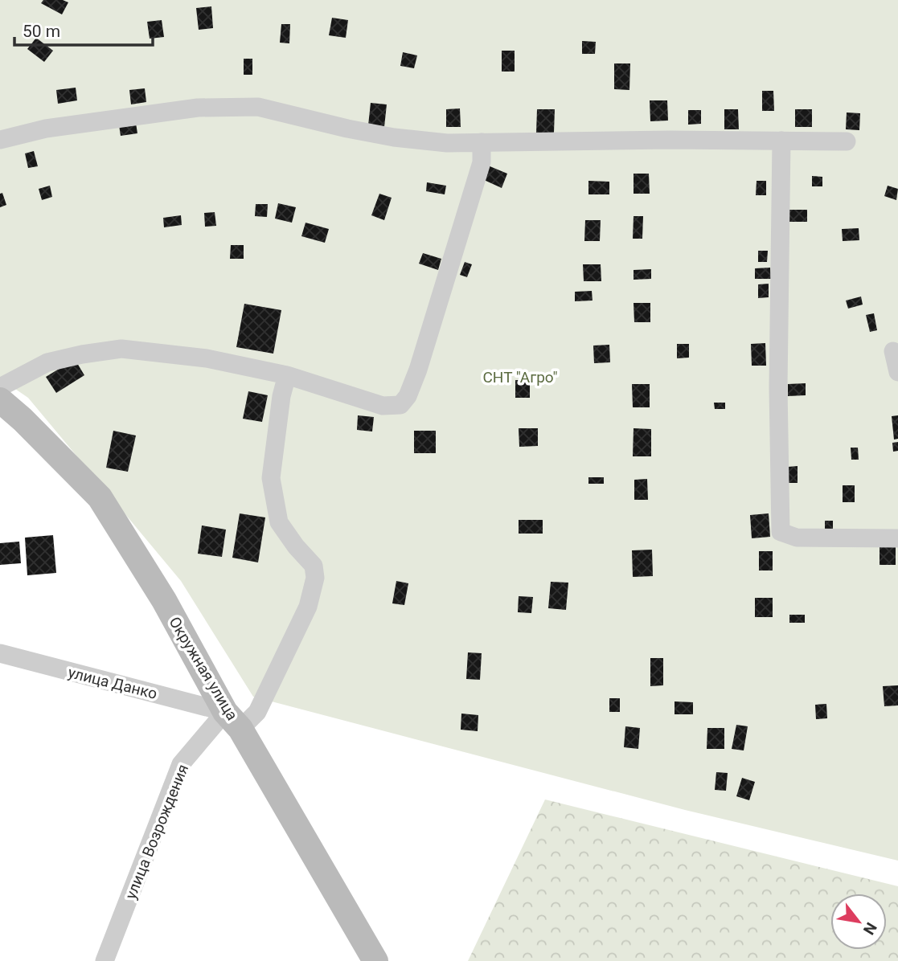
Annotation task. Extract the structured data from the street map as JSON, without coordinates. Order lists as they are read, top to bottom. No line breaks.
{"streets":{"street":["Окружная улица","улица Данко","улица Возрождения"]},"crossings":[["Окружная улица","улица Данко"],["Окружная улица","улица Возрождения"],["улица Данко","улица Возрождения"]],"parks":["СНТ \"Агро\""],"scale_bar":"50 m","north":"bottom right"}
